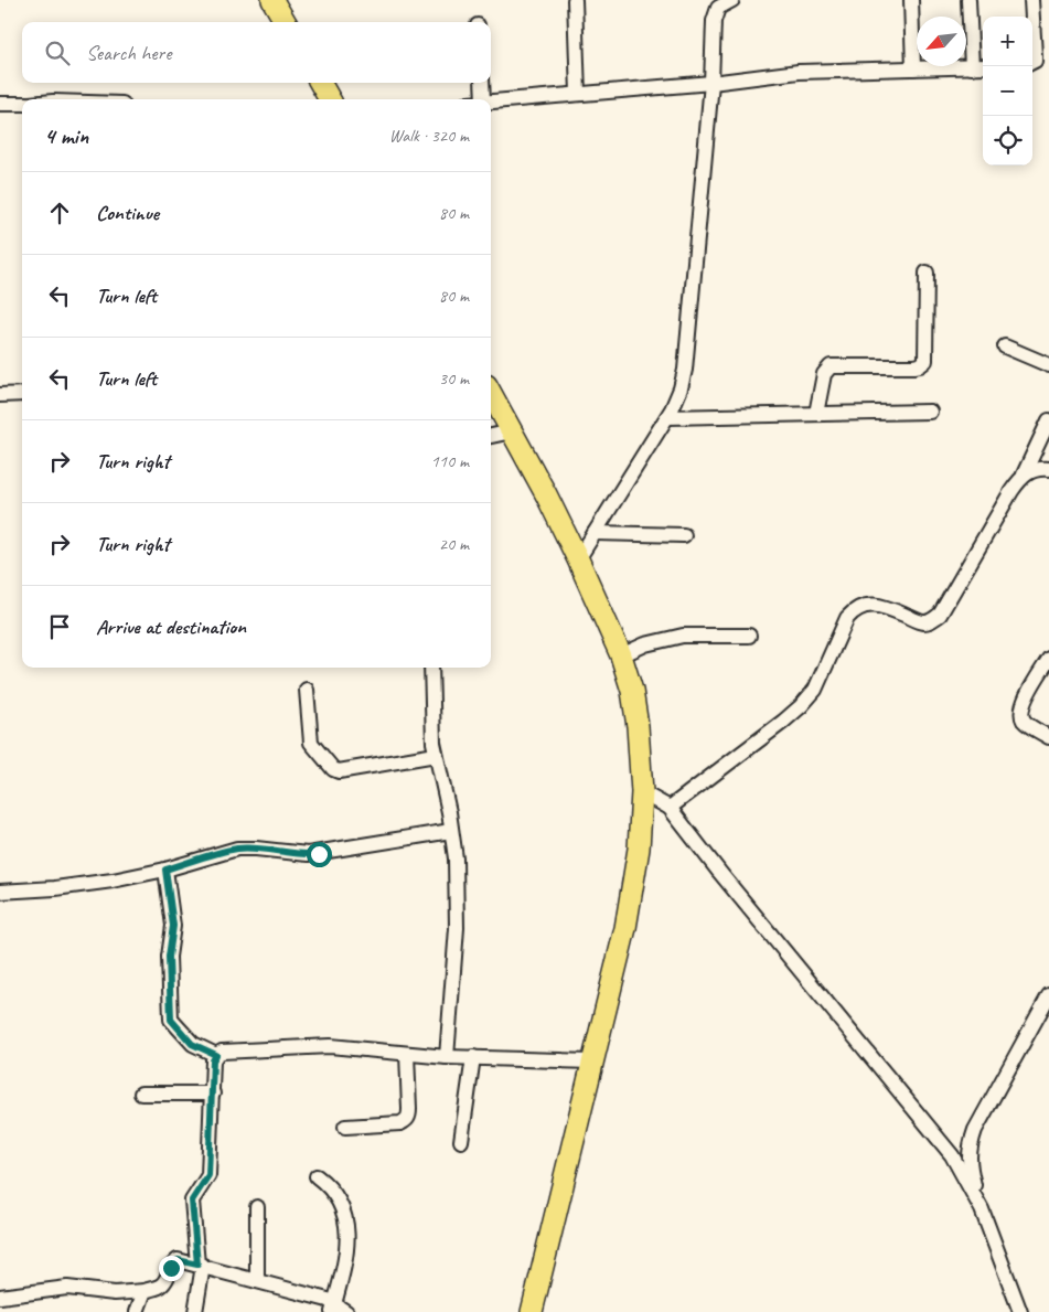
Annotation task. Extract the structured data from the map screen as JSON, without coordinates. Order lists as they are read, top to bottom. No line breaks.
{"north":"bottom left","page":{"map_buttons":["+","−"],"search":"Search here","heading":["4 min","Walk · 320 m"],"list":[["Continue","80 m"],["Turn left","80 m"],["Turn left","30 m"],["Turn right","110 m"],["Turn right","20 m"],"Arrive at destination"]}}
